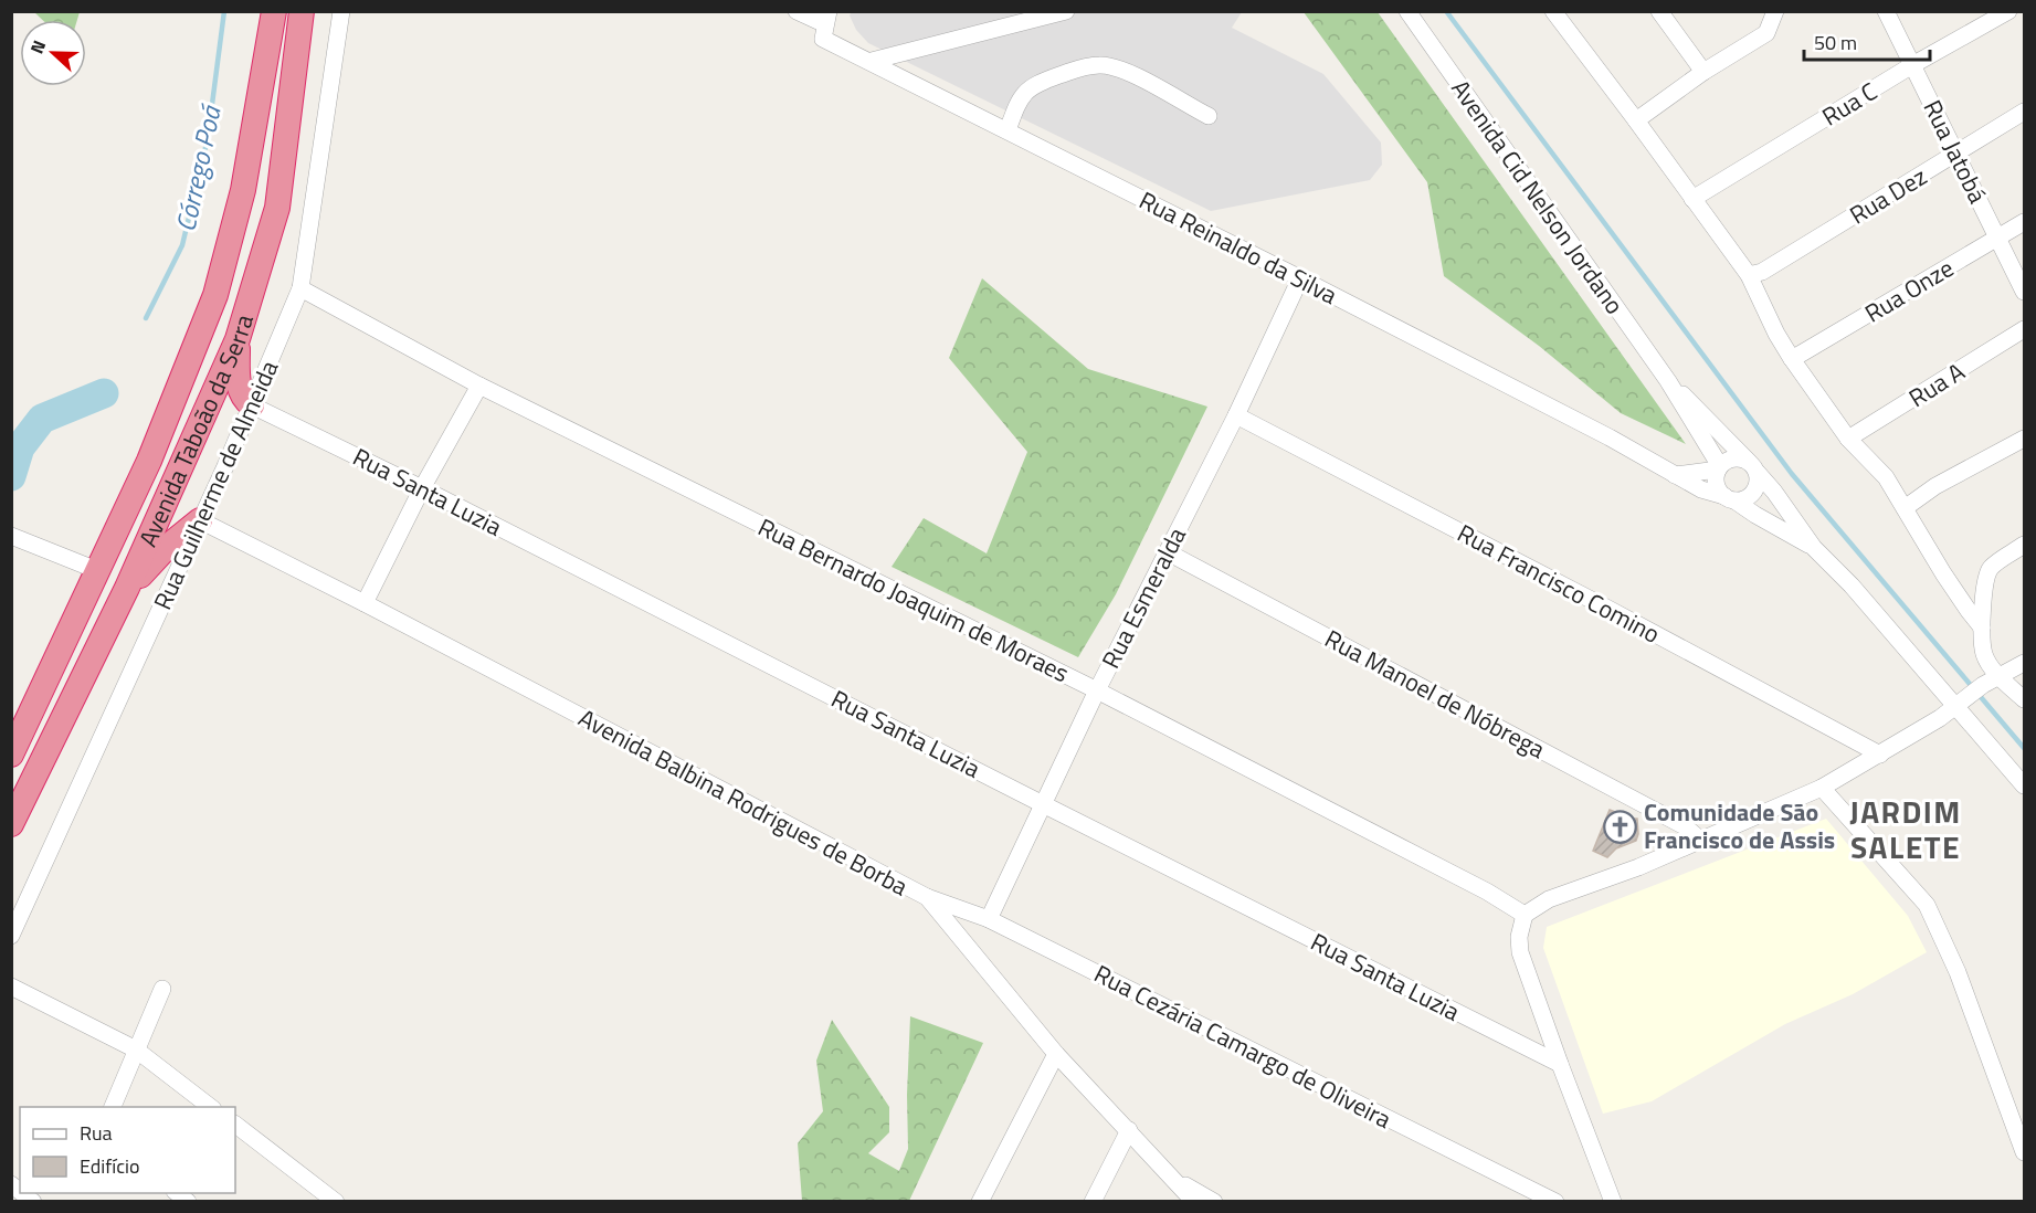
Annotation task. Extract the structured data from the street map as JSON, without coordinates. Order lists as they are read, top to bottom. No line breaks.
{"streets":{"highway":["Avenida Taboão da Serra"],"street":["Rua C","Rua Jatobá","Rua Dez","Avenida Cid Nelson Jordano","Rua Reinaldo da Silva","Rua Onze","Rua A","Rua Guilherme de Almeida","Rua Santa Luzia","Rua Francisco Comino","Rua Esmeralda","Rua Bernardo Joaquim de Moraes","Rua Manoel de Nóbrega","Avenida Balbina Rodrigues de Borba","Rua Cezária Camargo de Oliveira"]},"crossings":[["Rua C","Rua Jatobá"],["Rua Jatobá","Rua Dez"],["Rua Jatobá","Rua Onze"],["Avenida Cid Nelson Jordano","Rua Reinaldo da Silva"],["Rua Reinaldo da Silva","Rua Esmeralda"],["Rua Guilherme de Almeida","Rua Santa Luzia"],["Rua Guilherme de Almeida","Rua Bernardo Joaquim de Moraes"],["Rua Guilherme de Almeida","Avenida Balbina Rodrigues de Borba"],["Rua Santa Luzia","Rua Esmeralda"],["Rua Francisco Comino","Rua Esmeralda"],["Rua Esmeralda","Rua Bernardo Joaquim de Moraes"],["Rua Esmeralda","Rua Manoel de Nóbrega"],["Rua Esmeralda","Rua Cezária Camargo de Oliveira"],["Avenida Balbina Rodrigues de Borba","Rua Cezária Camargo de Oliveira"]],"districts":["JARDIM SALETE"],"water":["Córrego Poá"],"places":{"church":["Comunidade São Francisco de Assis"]},"legend":["Rua","Edifício"],"scale_bar":"50 m","north":"left"}
